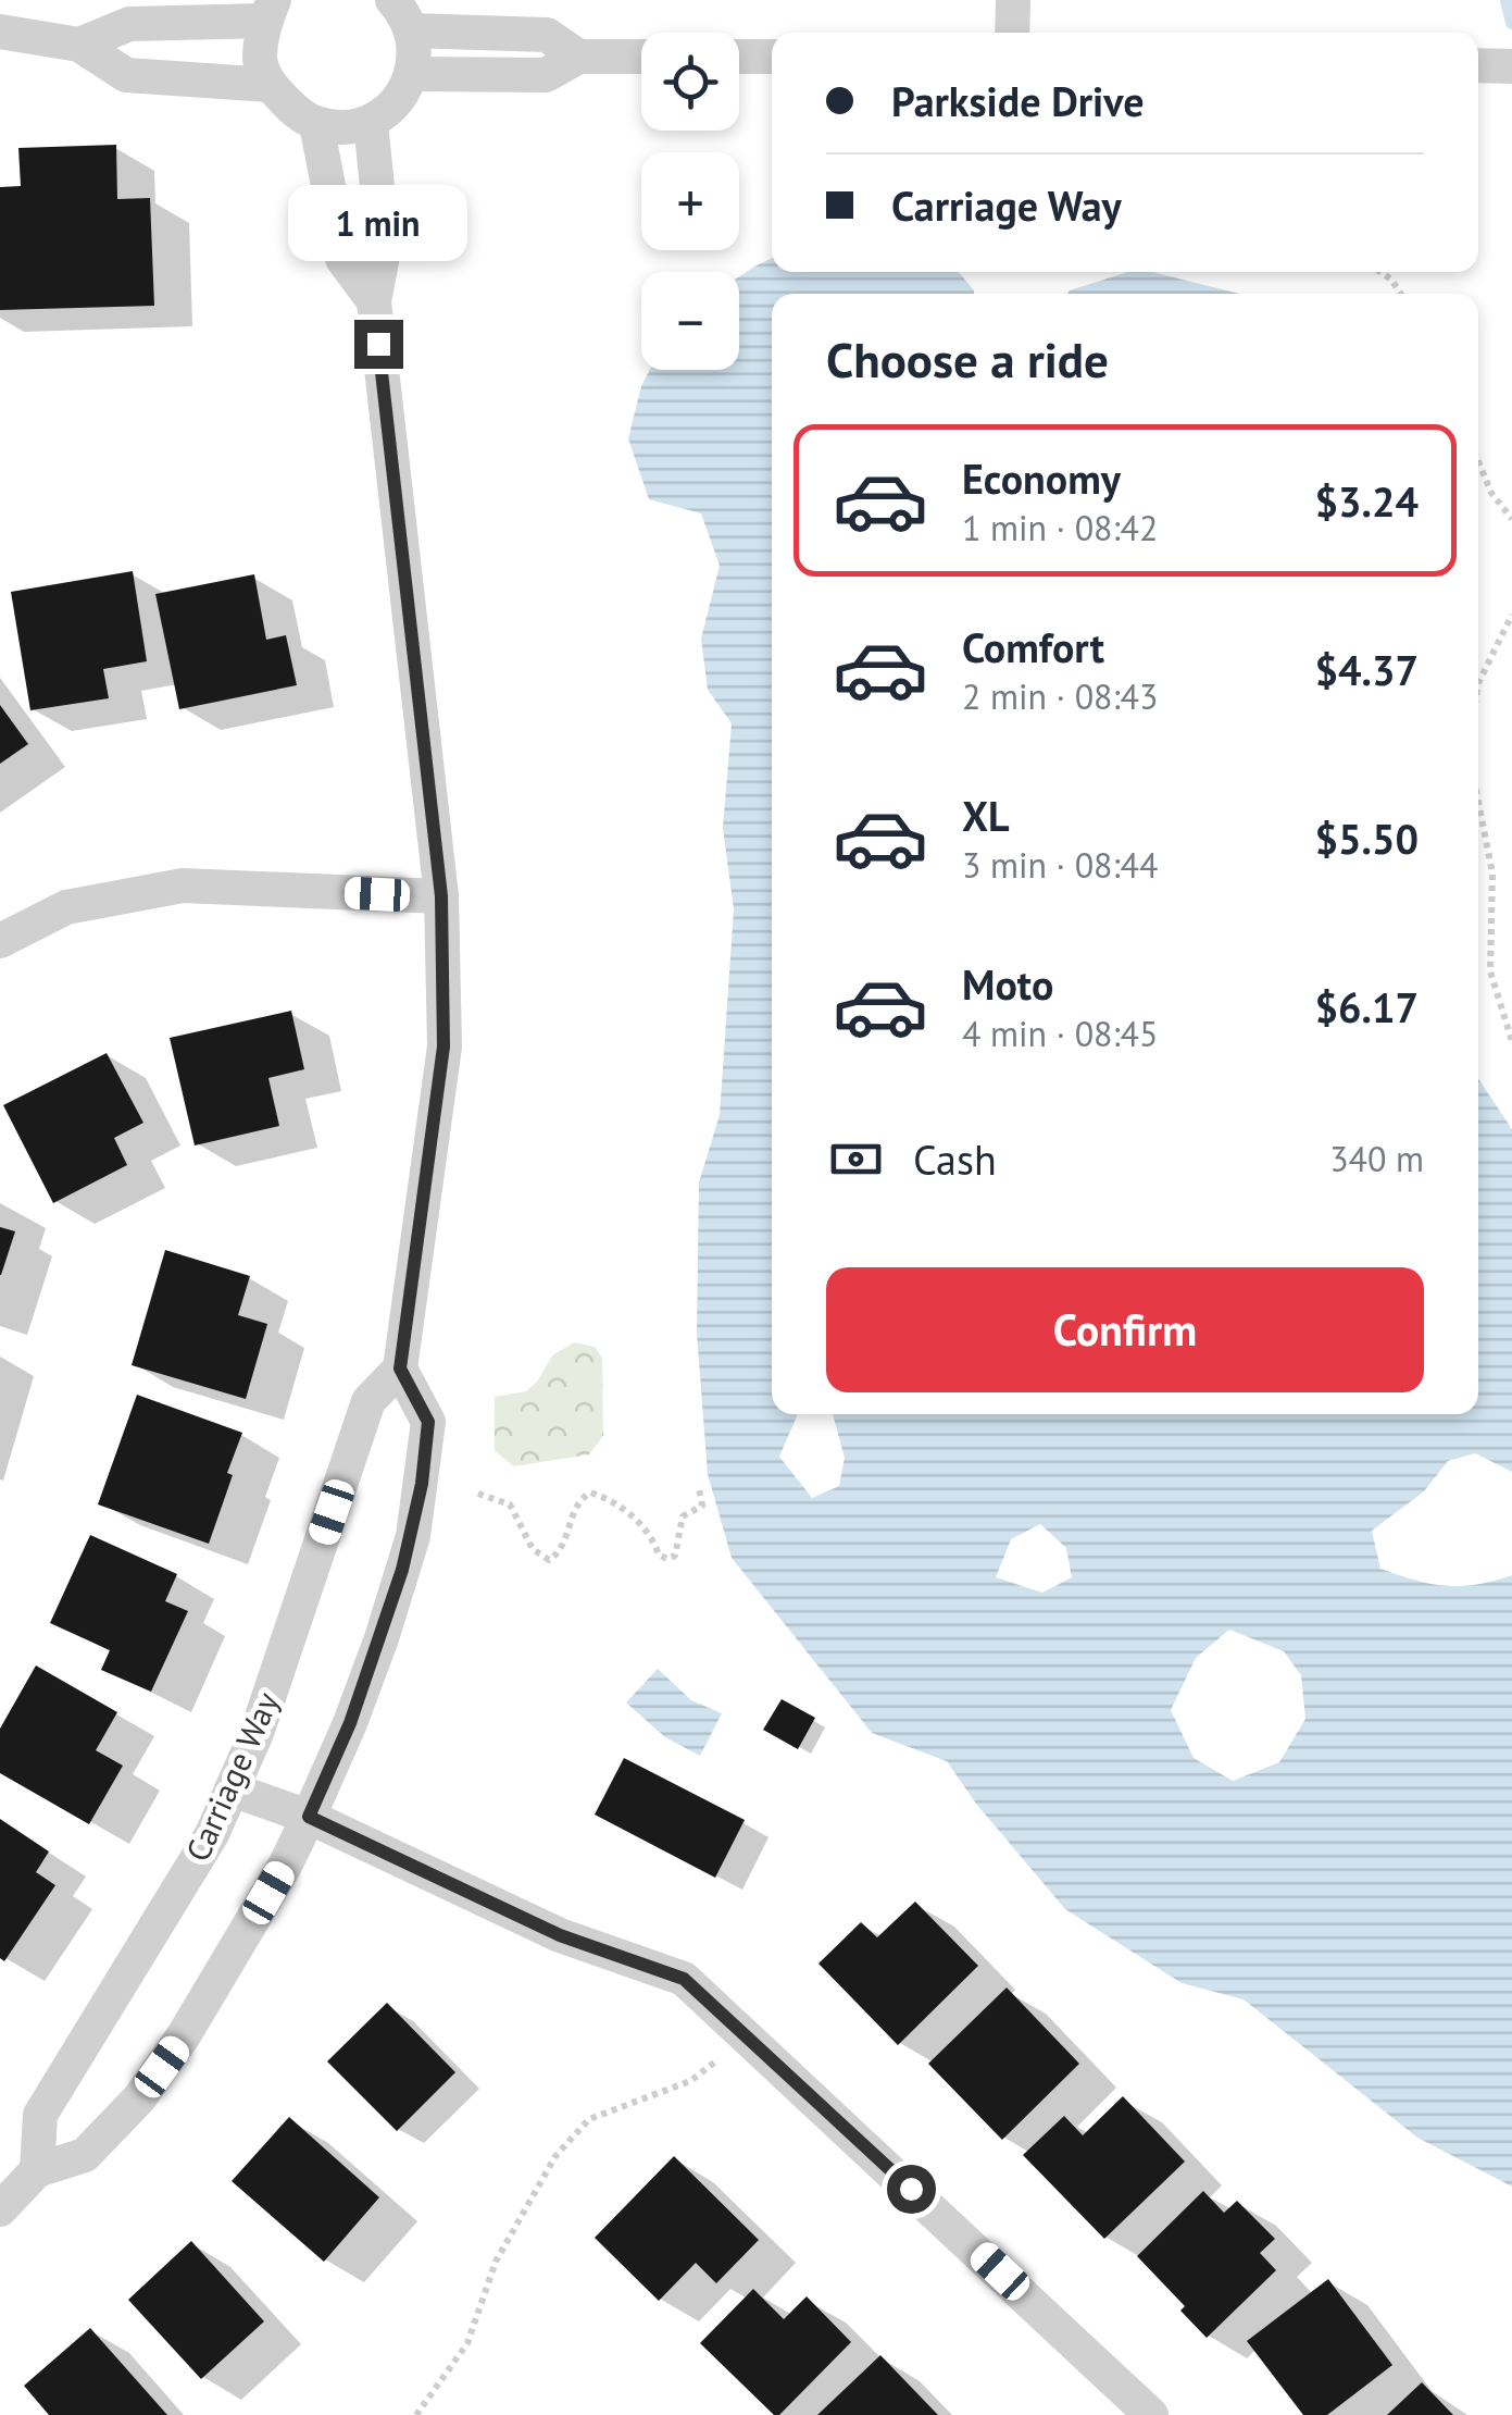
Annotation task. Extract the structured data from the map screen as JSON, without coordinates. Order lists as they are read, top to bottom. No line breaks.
{"streets":{"street":["Carriage Way"]},"page":{"map_buttons":["+","−"],"banner":["Parkside Drive","Carriage Way"],"bubble":"1 min","heading":"Choose a ride","list":[{"name":"Economy","note":"1 min · 08:42","value":"$3.24"},{"name":"Comfort","note":"2 min · 08:43","value":"$4.37"},{"name":"XL","note":"3 min · 08:44","value":"$5.50"},{"name":"Moto","note":"4 min · 08:45","value":"$6.17"}],"pay":["Cash","340 m"],"buttons":"Confirm"}}
